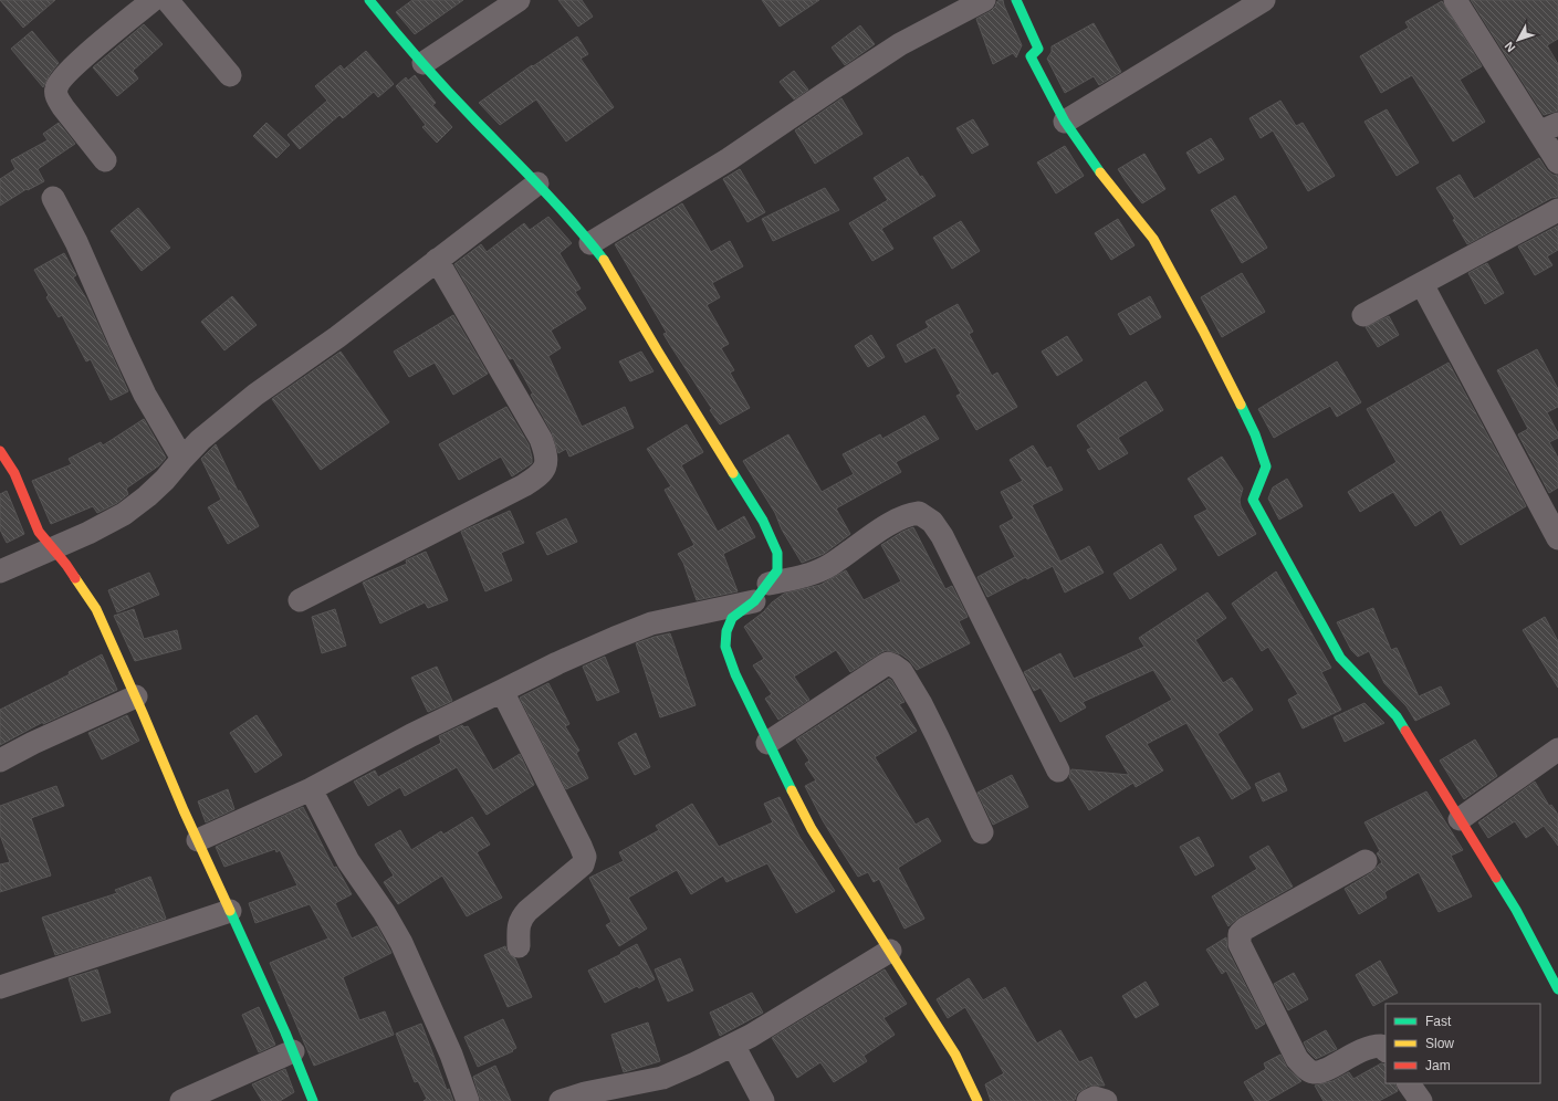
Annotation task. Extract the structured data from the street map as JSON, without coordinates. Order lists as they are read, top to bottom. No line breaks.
{"legend":["Fast","Slow","Jam"],"north":"bottom left"}
